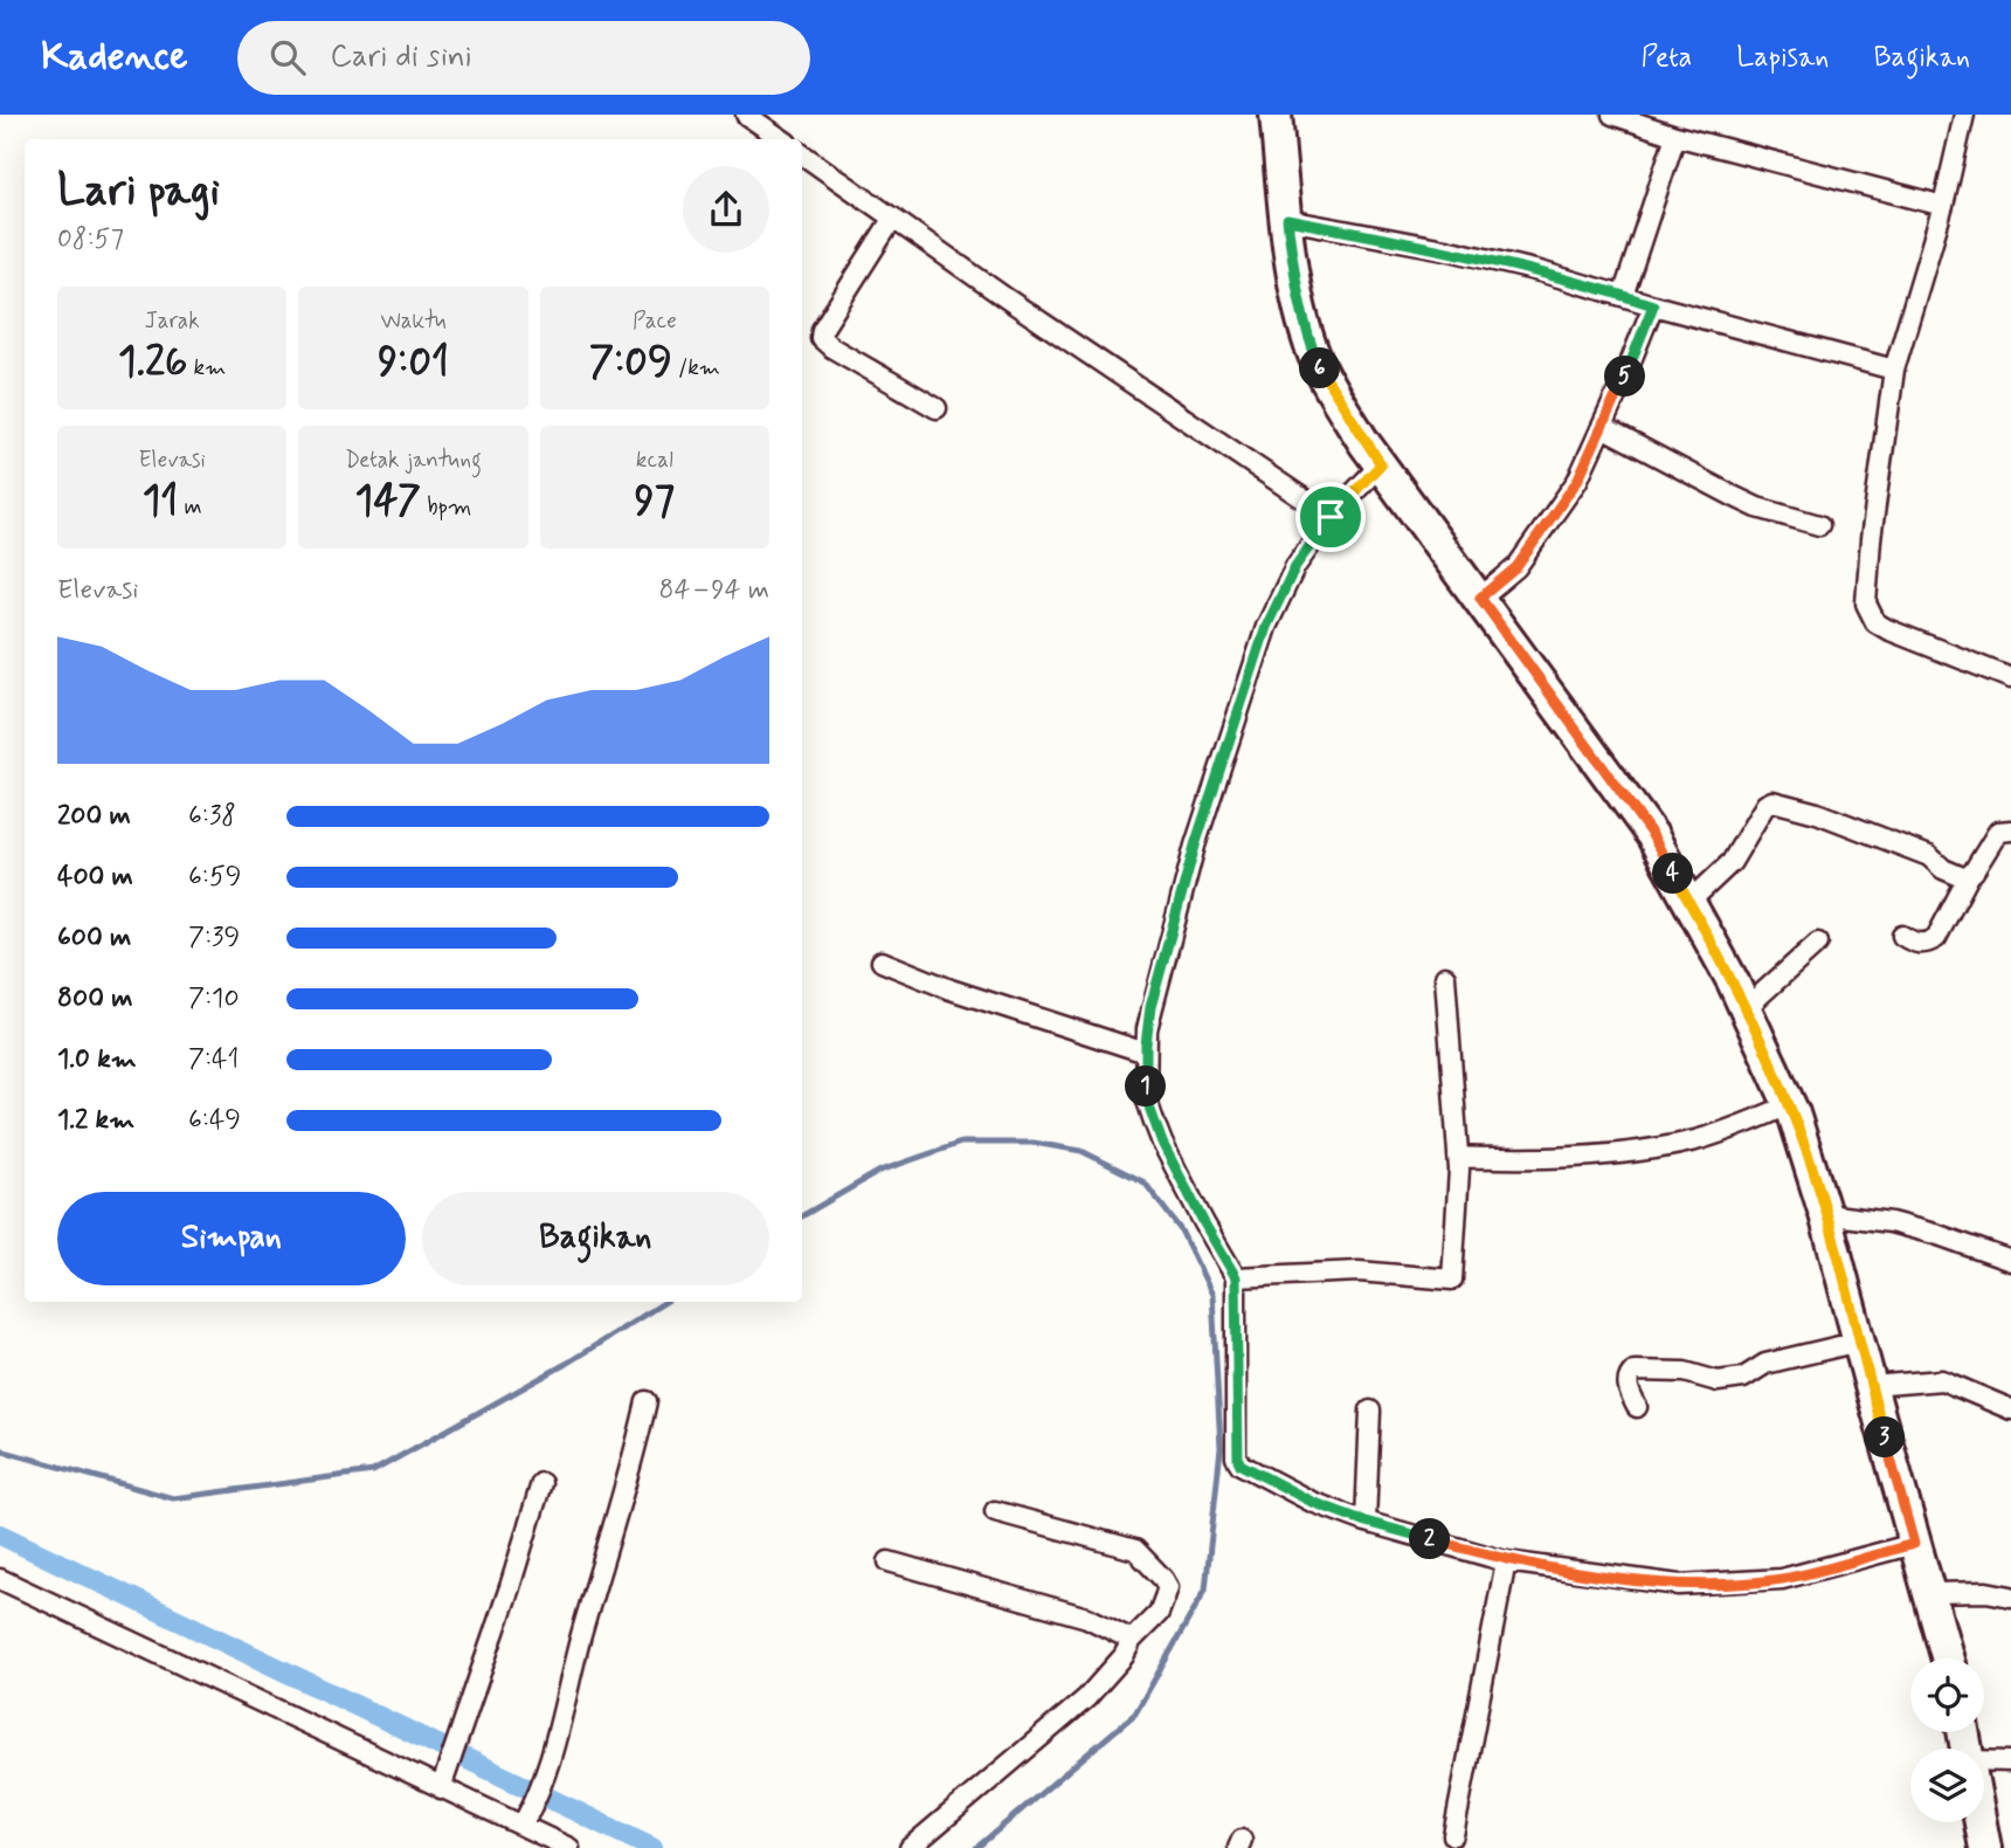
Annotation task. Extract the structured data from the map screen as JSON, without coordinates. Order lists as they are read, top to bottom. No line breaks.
{"page":{"header":"Kadence","search":"Cari di sini","nav":["Peta","Lapisan","Bagikan"],"heading":["Lari pagi","08:57"],"stats":[["Jarak","1.26 km"],["Waktu","9:01"],["Pace","7:09 /km"],["Elevasi","11 m"],["Detak jantung","147 bpm"],["kcal","97"]],"pins":["6","5","4","1","3","2"],"chart":["Elevasi","84–94 m"],"list":[{"name":"200 m","note":"6:38"},{"name":"400 m","note":"6:59"},{"name":"600 m","note":"7:39"},{"name":"800 m","note":"7:10"},{"name":"1.0 km","note":"7:41"},{"name":"1.2 km","note":"6:49"}],"buttons":["Simpan","Bagikan"]}}
